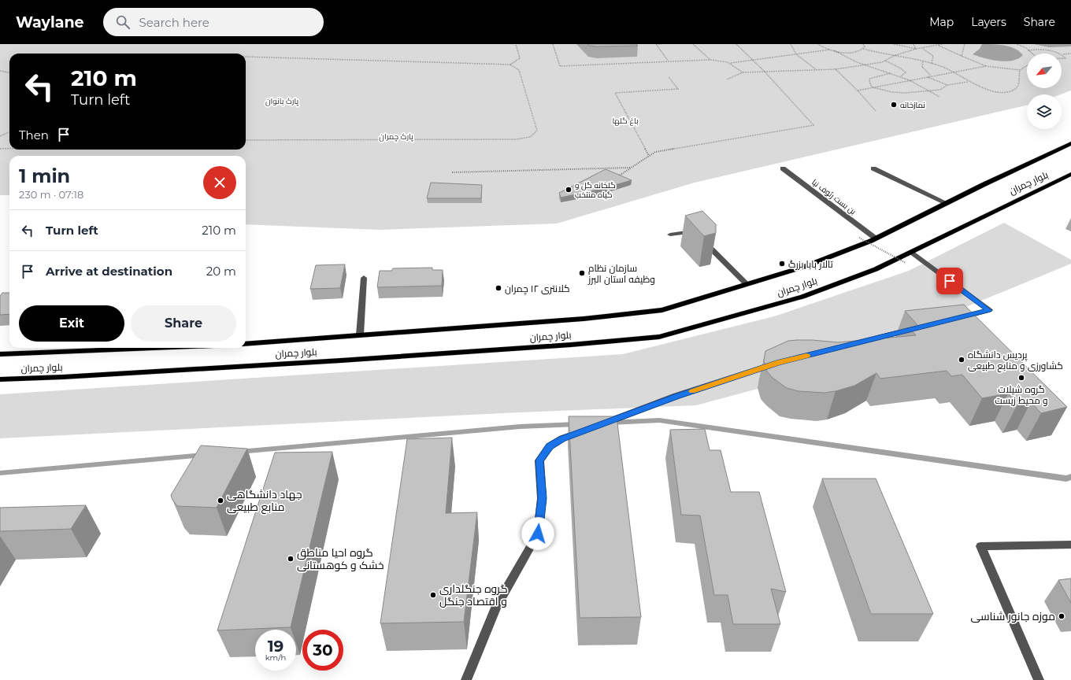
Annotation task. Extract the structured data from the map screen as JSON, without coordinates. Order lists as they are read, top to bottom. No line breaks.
{"streets":{"main road":["بلوار چمران"],"street":["بن بست رئوف نیا"]},"crossings":[["بلوار چمران","بن بست رئوف نیا"]],"parks":["پارک بانوان","باغ گلها","پارک چمران"],"places":["نمازخانه","گلخانه گل و گیاه منتخب","تالار بابا بزرگ","سازمان نظام وظیفه استان البرز","کلانتری ۱۲ چمران","پردیس دانشگاه کشاورزی و منابع طبیعی","گروه شیلات و محیط زیست","جهاد دانشگاهی منابع طبیعی","گروه احیا مناطق خشک و کوهستانی","گروه جنگلداری و اقتصاد جنگل","موزه جانور شناسی"],"north":"bottom left","page":{"header":"Waylane","search":"Search here","nav":["Map","Layers","Share"],"turn":["210 m","Turn left"],"then":"Then","heading":["1 min","230 m · 07:18"],"list":[{"name":"Turn left","value":"210 m"},{"name":"Arrive at destination","value":"20 m"}],"buttons":["Exit","Share"],"speed":"19 km/h","limit":"30"}}
